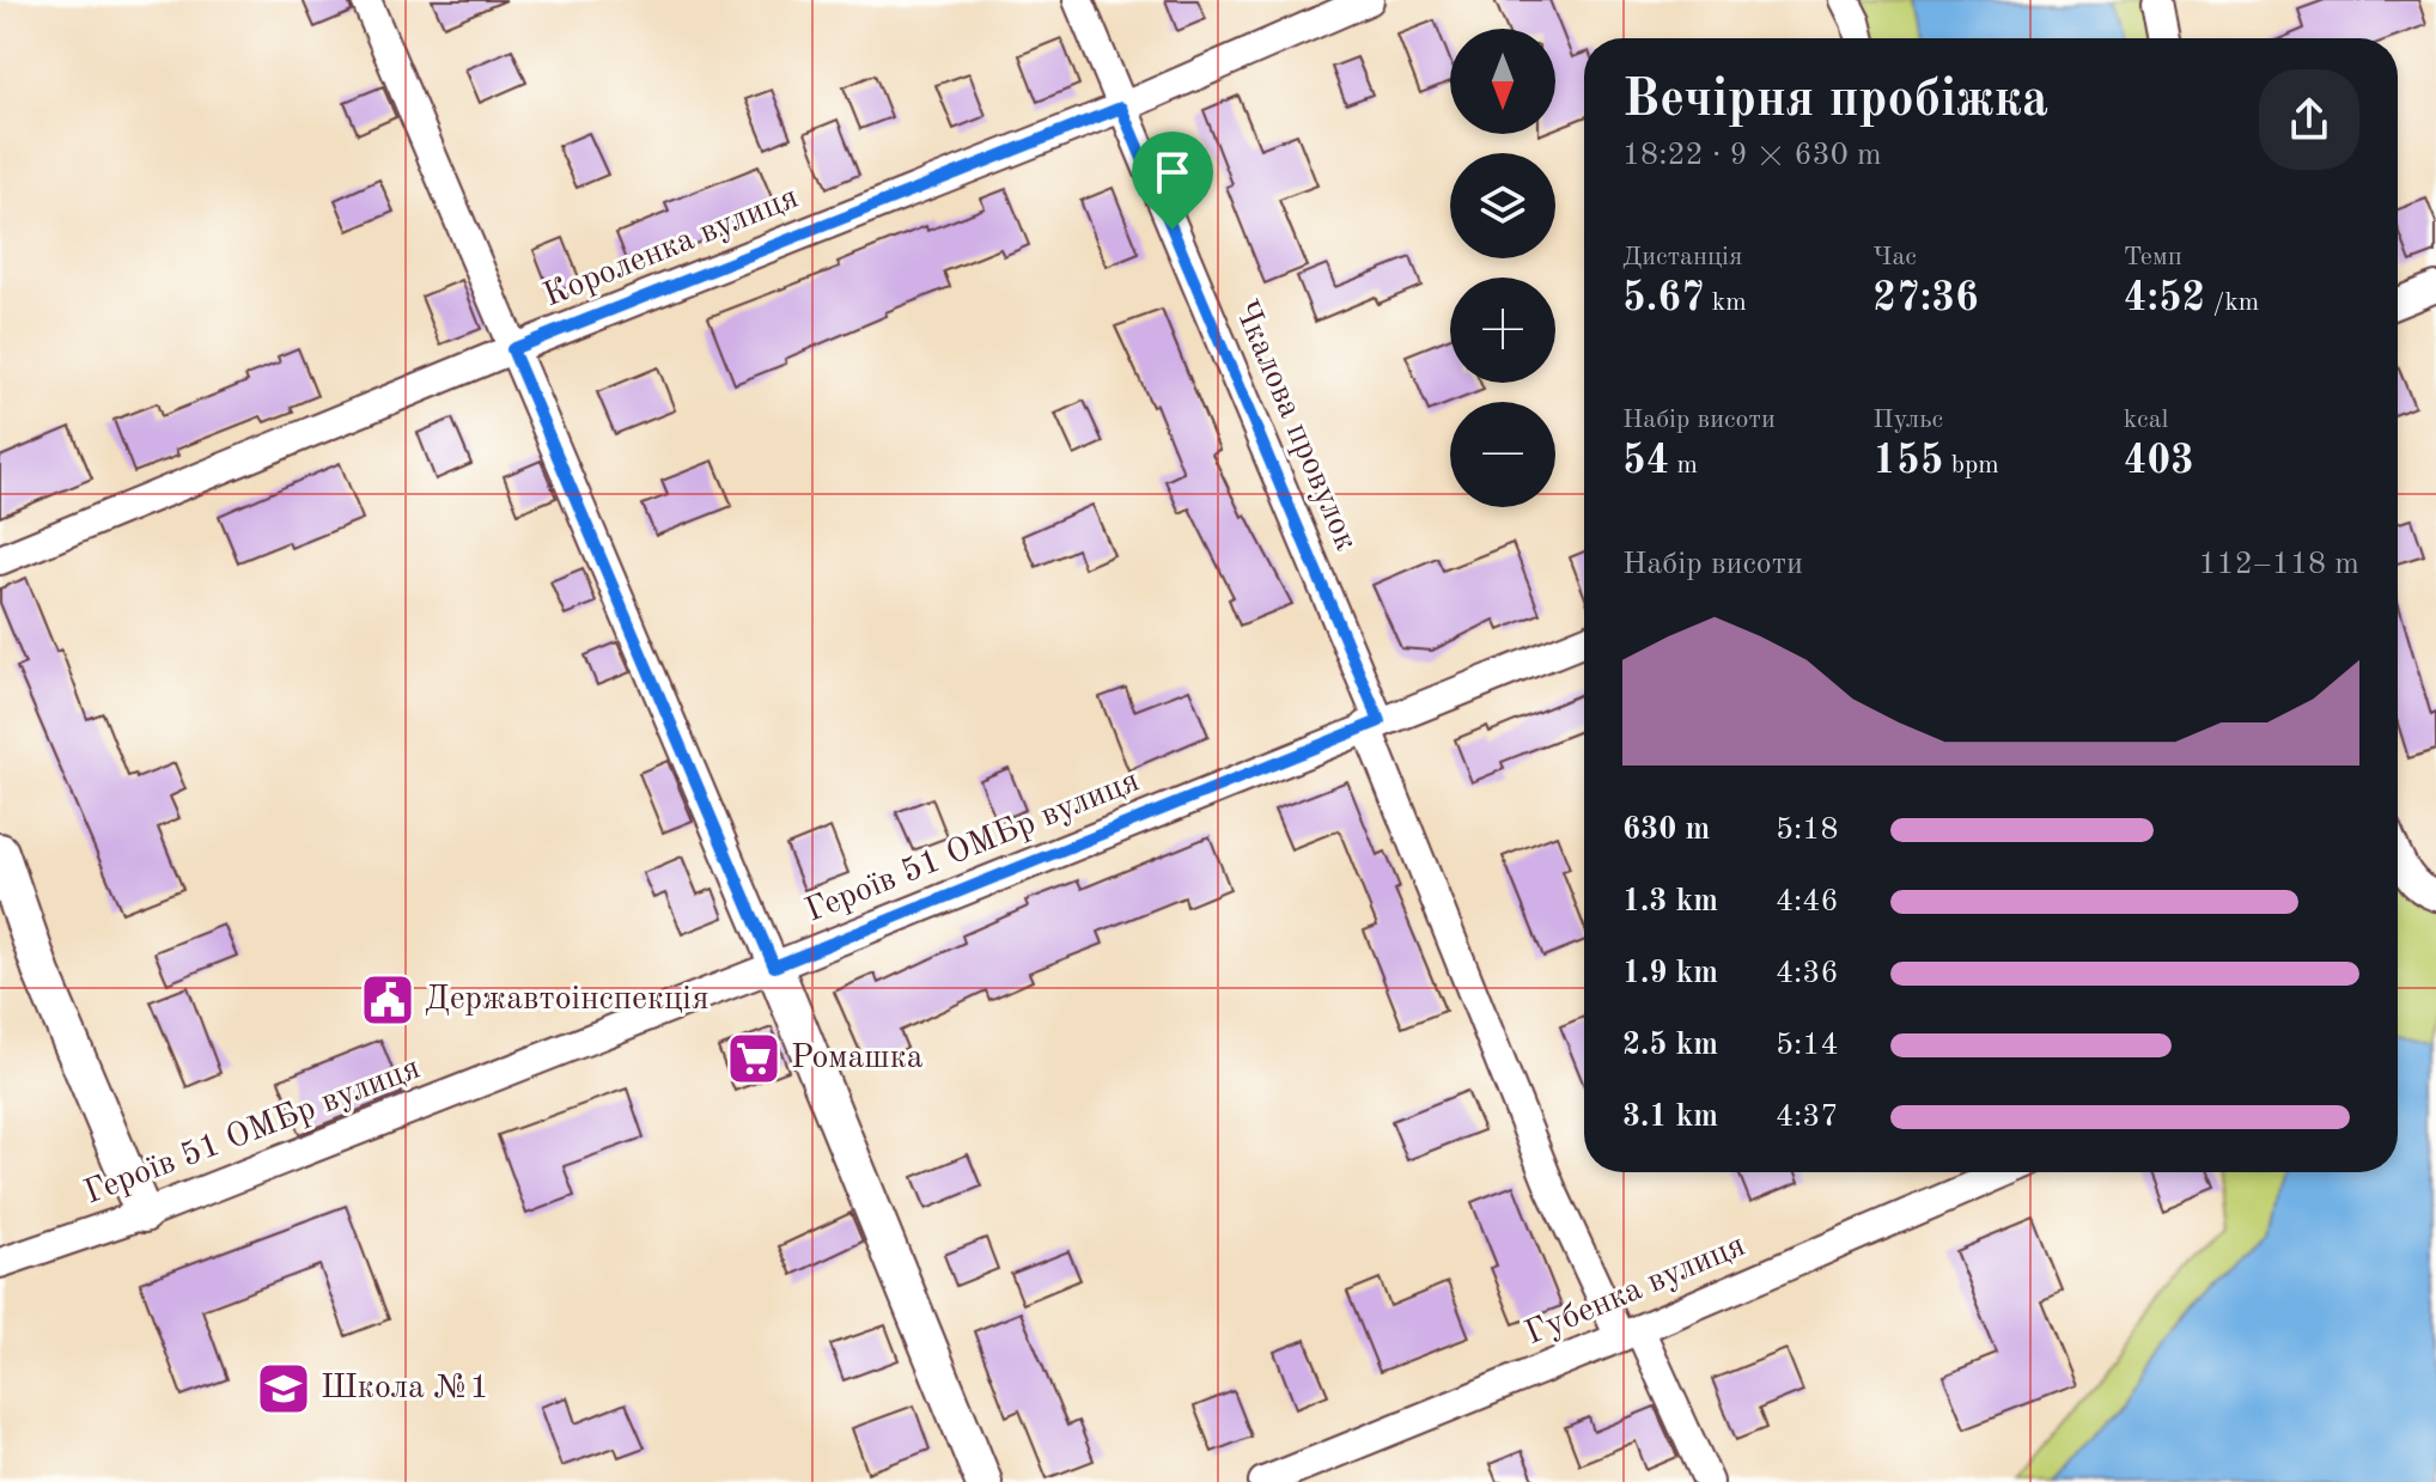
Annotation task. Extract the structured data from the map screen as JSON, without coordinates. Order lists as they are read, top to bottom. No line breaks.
{"streets":{"street":["Короленка вулиця","Чкалова провулок","Героїв 51 ОМБр вулиця","Губенка вулиця"]},"crossings":[["Короленка вулиця","Чкалова провулок"],["Чкалова провулок","Героїв 51 ОМБр вулиця"],["Чкалова провулок","Губенка вулиця"]],"places":{"public building":["Державтоінспекція"],"supermarket":["Ромашка"],"school or university":["Школа №1"]},"north":"bottom","page":{"map_buttons":["+","−"],"heading":["Вечірня пробіжка","18:22 · 9 × 630 m"],"stats":[["Дистанція","5.67 km"],["Час","27:36"],["Темп","4:52 /km"],["Набір висоти","54 m"],["Пульс","155 bpm"],["kcal","403"]],"chart":["Набір висоти","112–118 m"],"list":[{"name":"630 m","note":"5:18"},{"name":"1.3 km","note":"4:46"},{"name":"1.9 km","note":"4:36"},{"name":"2.5 km","note":"5:14"},{"name":"3.1 km","note":"4:37"}]}}
